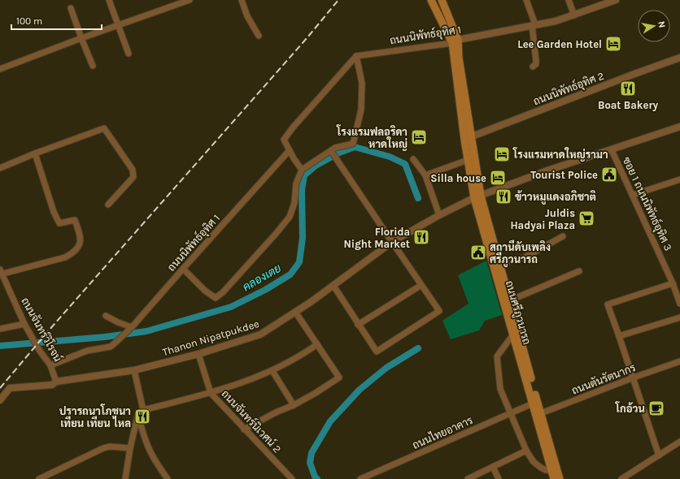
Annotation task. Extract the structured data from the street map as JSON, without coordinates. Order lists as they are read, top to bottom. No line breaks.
{"streets":{"main road":["ถนนศรีภูวนารถ"],"street":["ถนนนิพัทธ์อุทิศ 1","ถนนนิพัทธ์อุทิศ 2","ซอย 1 ถนนนิพัทธ์อุทิศ 3","ถนนจันทร์วิโรจน์","Thanon Nipatpukdee","ถนนตันรัตนากร","ถนนจันทร์นิเวศน์ 2","ถนนไทยอาคาร"]},"crossings":[["ถนนนิพัทธ์อุทิศ 1","ถนนศรีภูวนารถ"],["ถนนนิพัทธ์อุทิศ 1","ถนนจันทร์วิโรจน์"],["ถนนนิพัทธ์อุทิศ 2","ถนนศรีภูวนารถ"],["ซอย 1 ถนนนิพัทธ์อุทิศ 3","Thanon Nipatpukdee"],["ถนนศรีภูวนารถ","Thanon Nipatpukdee"],["ถนนศรีภูวนารถ","ถนนตันรัตนากร"],["ถนนศรีภูวนารถ","ถนนไทยอาคาร"],["ถนนจันทร์วิโรจน์","Thanon Nipatpukdee"],["Thanon Nipatpukdee","ถนนจันทร์นิเวศน์ 2"]],"water":["คลองเตย"],"places":{"hotel":["Lee Garden Hotel","โรงแรมฟลอริดา หาดใหญ่","โรงแรมหาดใหญ่รามา","Silla house"],"restaurant":["Boat Bakery","ข้าวหมูแดงอภิชาติ","Florida Night Market","ปรารถนาโภชนา เทียน เทียน ไหล"],"public building":["Tourist Police","สถานีดับเพลิง ศรีภูวนารถ"],"supermarket":["Juldis Hadyai Plaza"],"cafe":["โกอ้วน"]},"scale_bar":"100 m","north":"right"}
